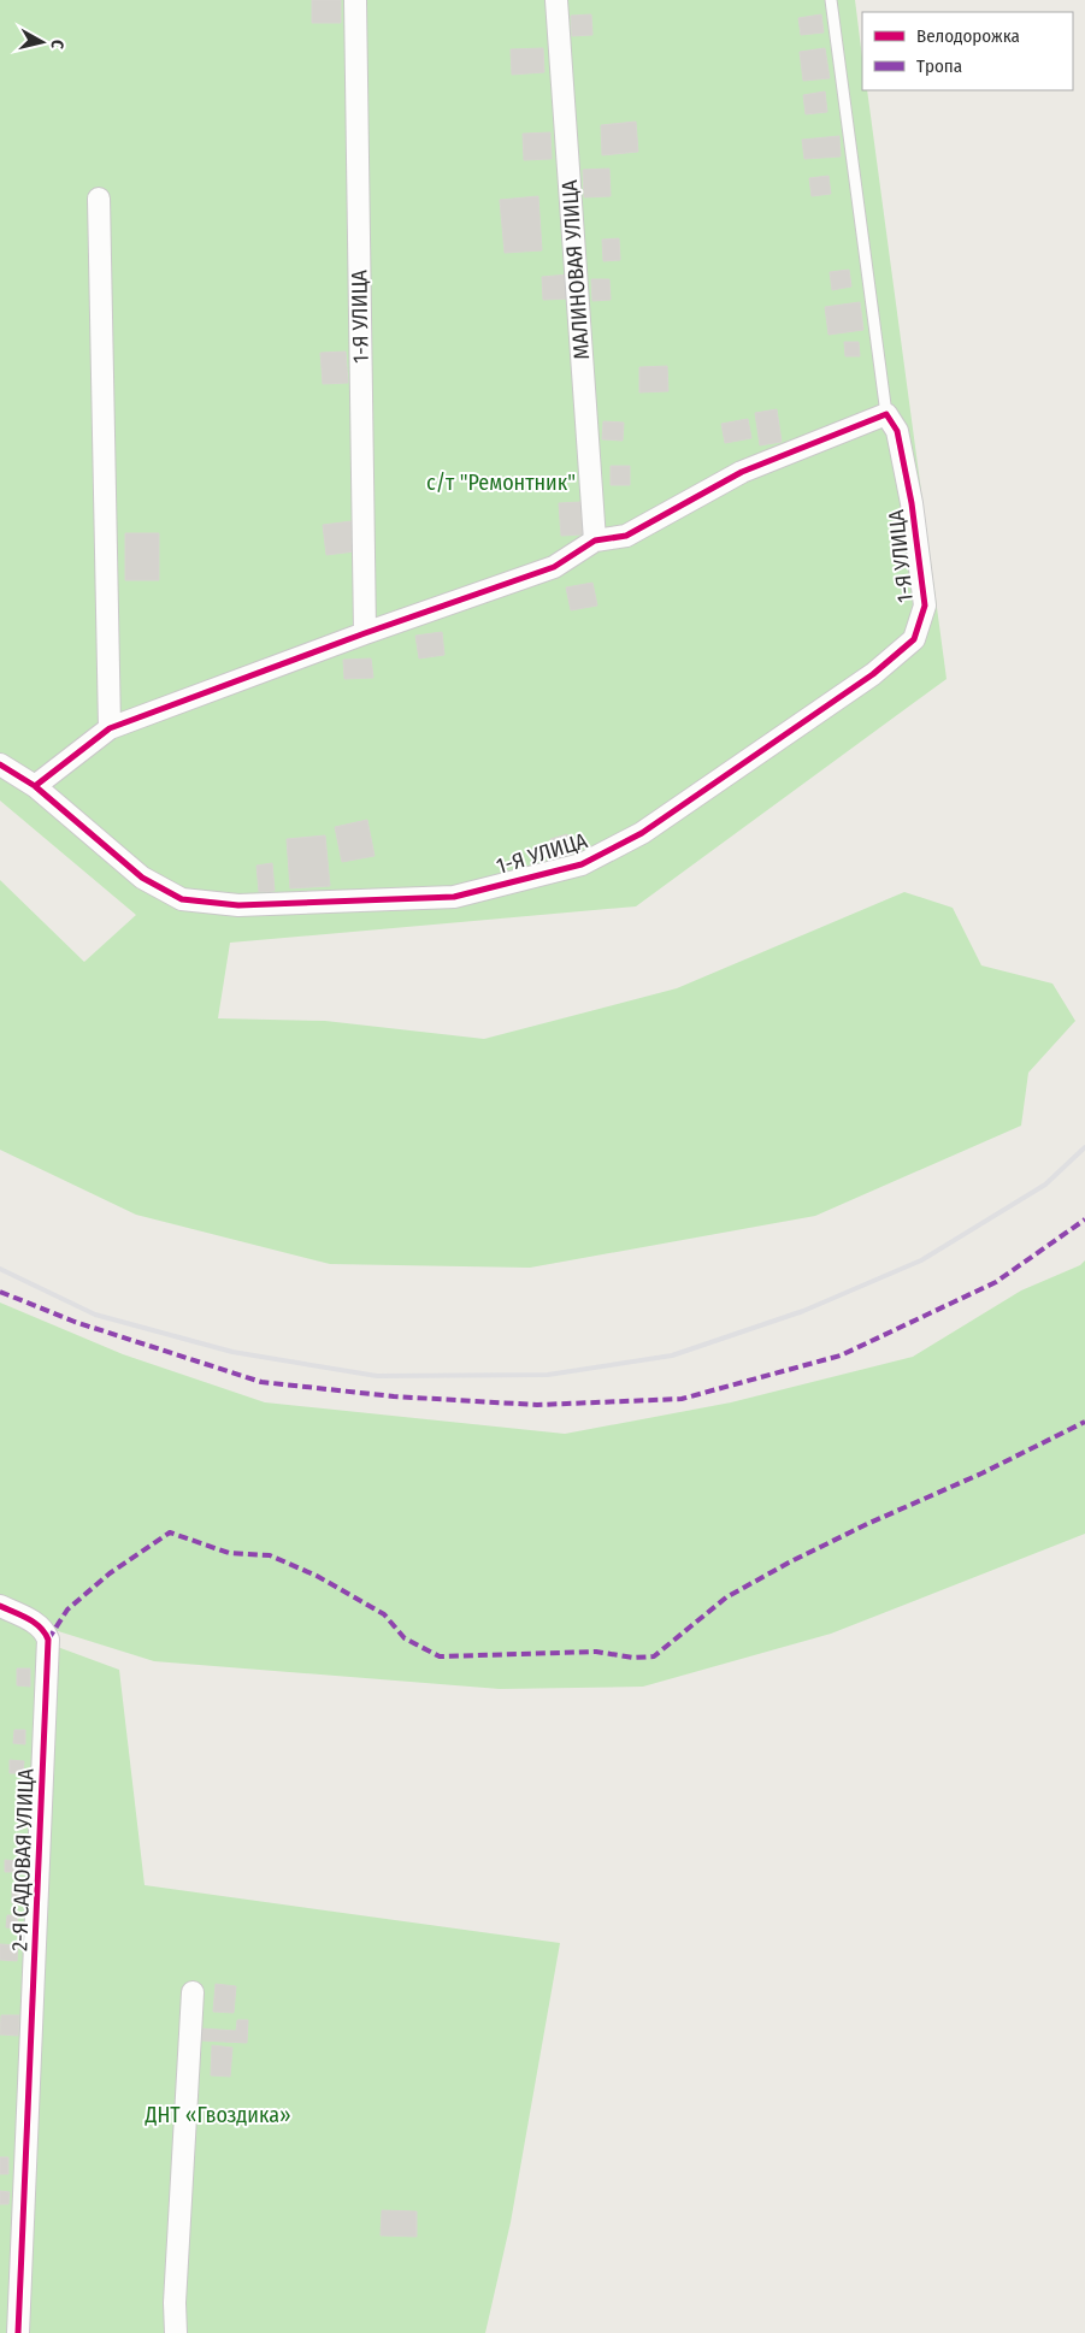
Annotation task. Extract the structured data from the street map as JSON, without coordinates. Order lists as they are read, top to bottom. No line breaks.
{"streets":{"street":["МАЛИНОВАЯ УЛИЦА","1-Я УЛИЦА","2-Я САДОВАЯ УЛИЦА"]},"parks":["с/т \"Ремонтник\"","ДНТ «Гвоздика»"],"legend":["Велодорожка","Тропа"],"north":"right"}
